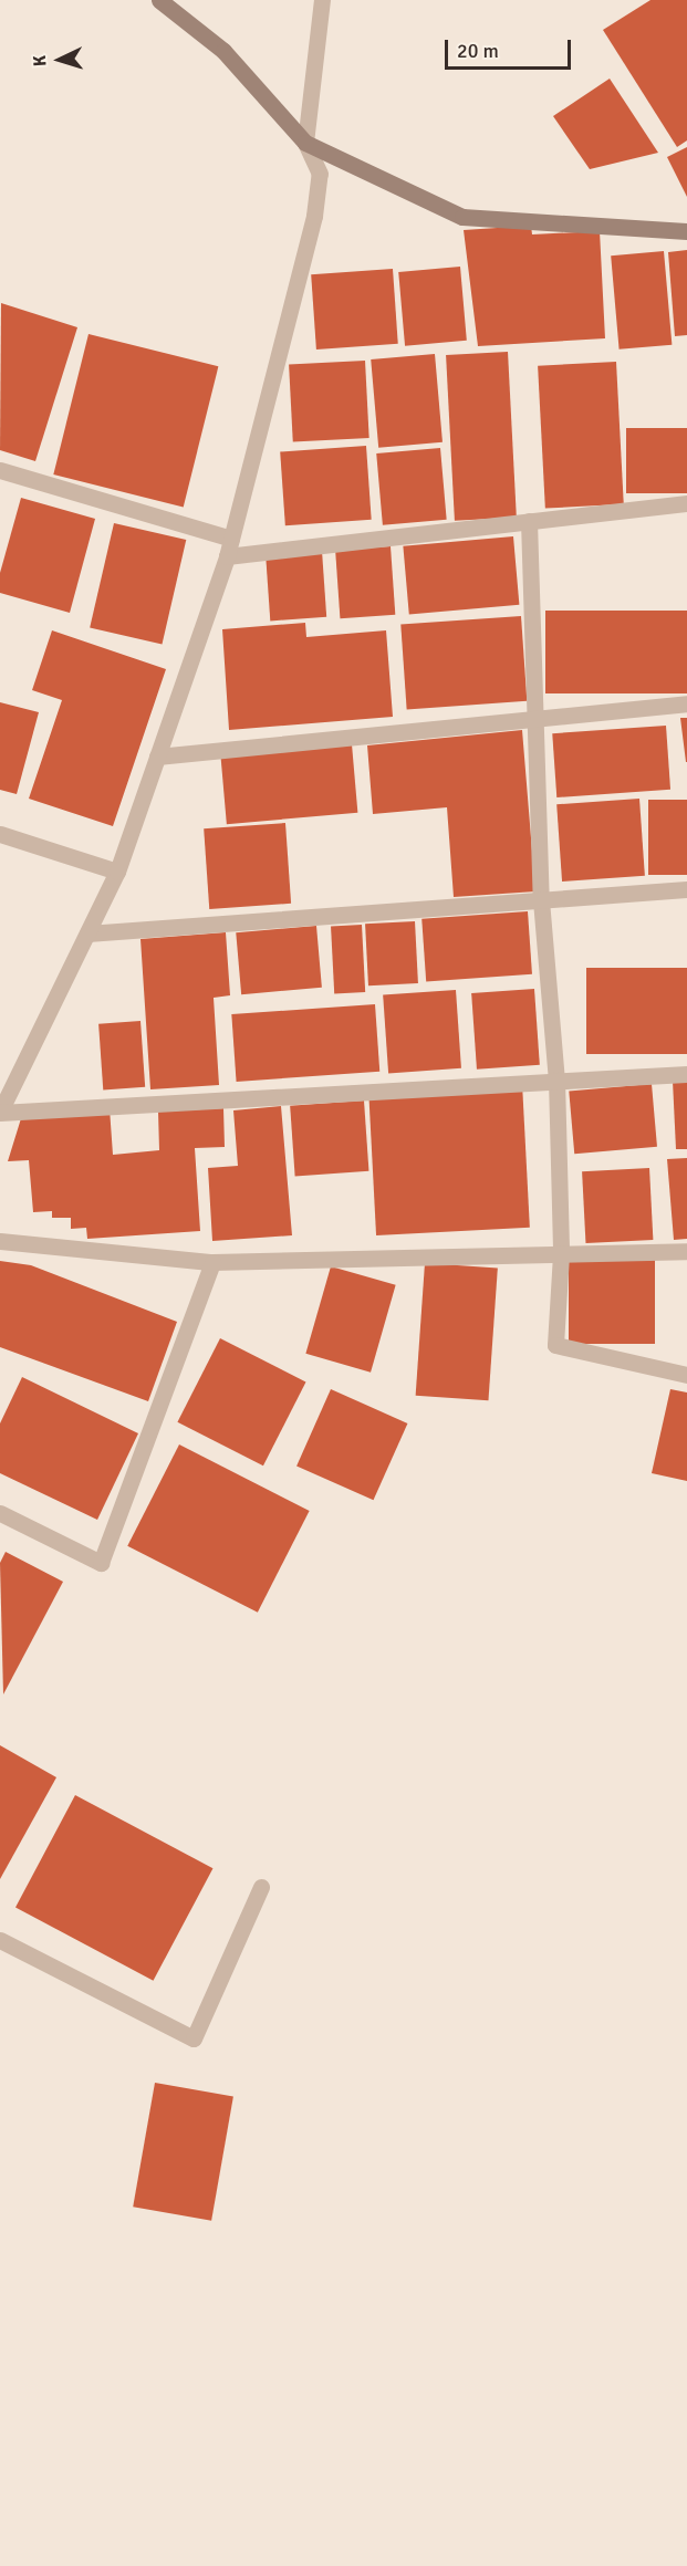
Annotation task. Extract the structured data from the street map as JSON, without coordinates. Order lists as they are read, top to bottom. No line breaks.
{"scale_bar":"20 m","north":"left"}
